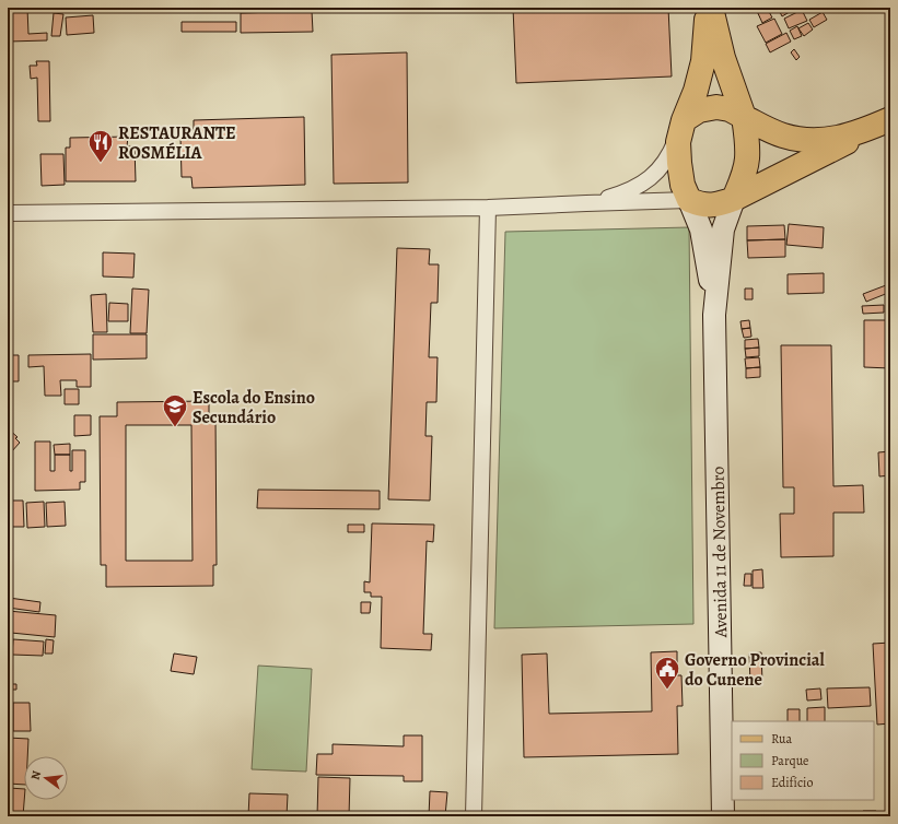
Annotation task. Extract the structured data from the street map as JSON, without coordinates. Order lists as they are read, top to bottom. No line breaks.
{"streets":{"main road":["Avenida 11 de Novembro"]},"places":{"restaurant":["RESTAURANTE ROSMÉLIA"],"school or university":["Escola do Ensino Secundário"],"public building":["Governo Provincial do Cunene"]},"legend":["Rua","Parque","Edifício"],"north":"left"}
